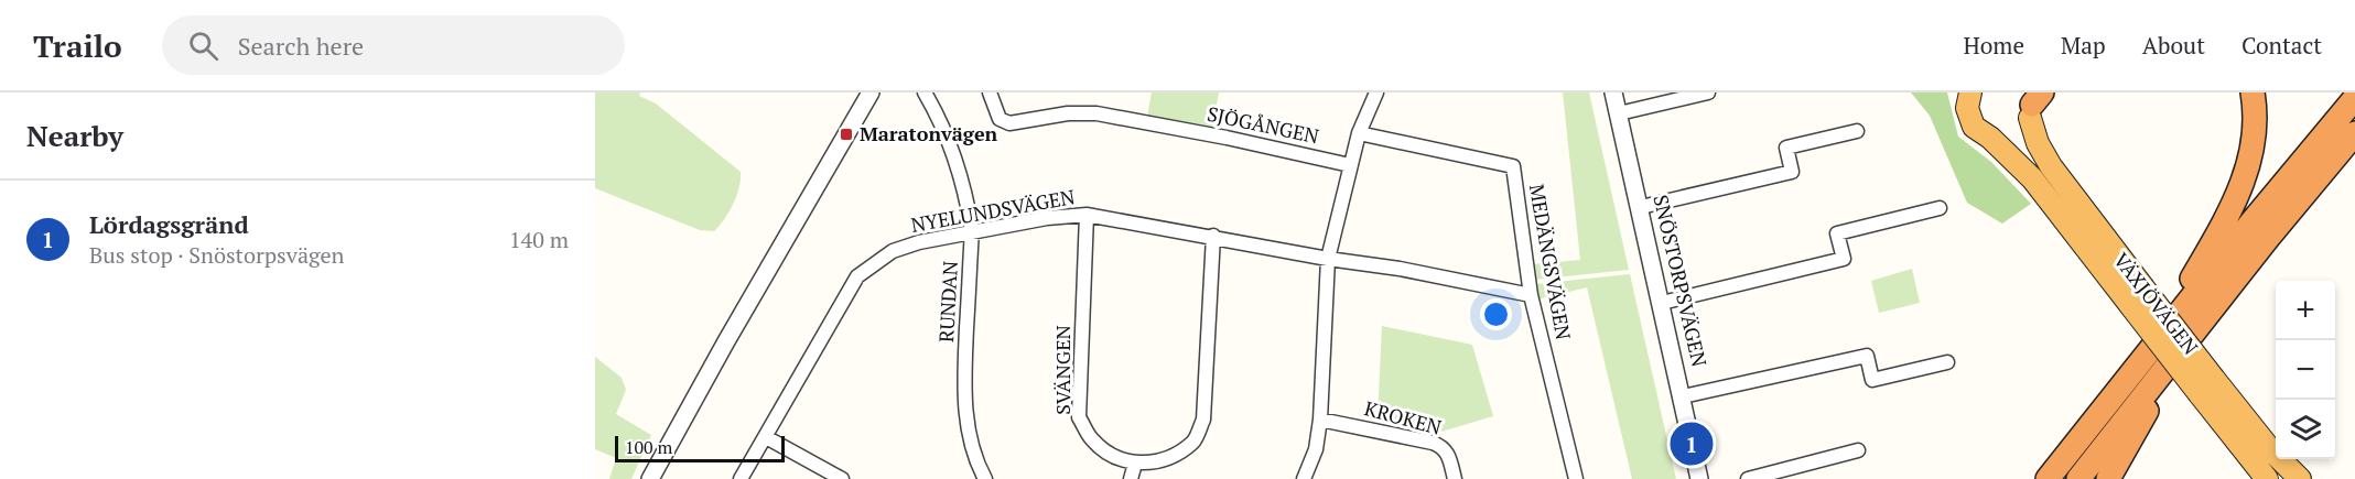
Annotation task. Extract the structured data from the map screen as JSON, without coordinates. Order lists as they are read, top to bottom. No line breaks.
{"streets":{"highway":["VÄXJÖVÄGEN"],"street":["SJÖGÅNGEN","NYELUNDSVÄGEN","MEDÄNGSVÄGEN","SNÖSTORPSVÄGEN","RUNDAN","SVÄNGEN","KROKEN"]},"crossings":[["NYELUNDSVÄGEN","MEDÄNGSVÄGEN"],["NYELUNDSVÄGEN","RUNDAN"],["NYELUNDSVÄGEN","SVÄNGEN"]],"places":{"transit":["Maratonvägen"]},"scale_bar":"100 m","page":{"header":"Trailo","search":"Search here","nav":["Home","Map","About","Contact"],"heading":"Nearby","list":[{"mark":"1","name":"Lördagsgränd","note":"Bus stop · Snöstorpsvägen","value":"140 m"}],"map_buttons":["+","−"],"pins":"1","scale":"100 m"}}
